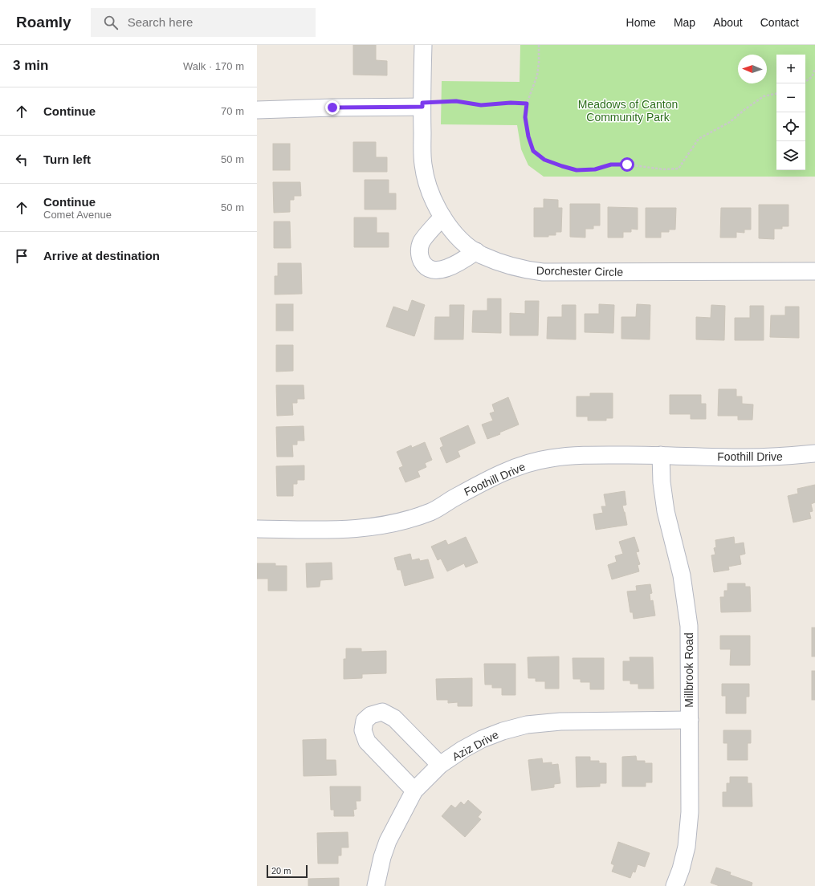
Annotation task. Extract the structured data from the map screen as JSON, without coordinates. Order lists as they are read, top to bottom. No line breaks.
{"streets":{"street":["Dorchester Circle","Foothill Drive","Millbrook Road","Aziz Drive"]},"crossings":[["Foothill Drive","Millbrook Road"],["Millbrook Road","Aziz Drive"]],"parks":["Meadows of Canton Community Park"],"scale_bar":"20 m","north":"left","page":{"header":"Roamly","search":"Search here","nav":["Home","Map","About","Contact"],"heading":["3 min","Walk · 170 m"],"map_buttons":["+","−"],"list":[["Continue","70 m"],["Turn left","50 m"],["Continue","Comet Avenue","50 m"],"Arrive at destination"],"scale":"20 m"}}
